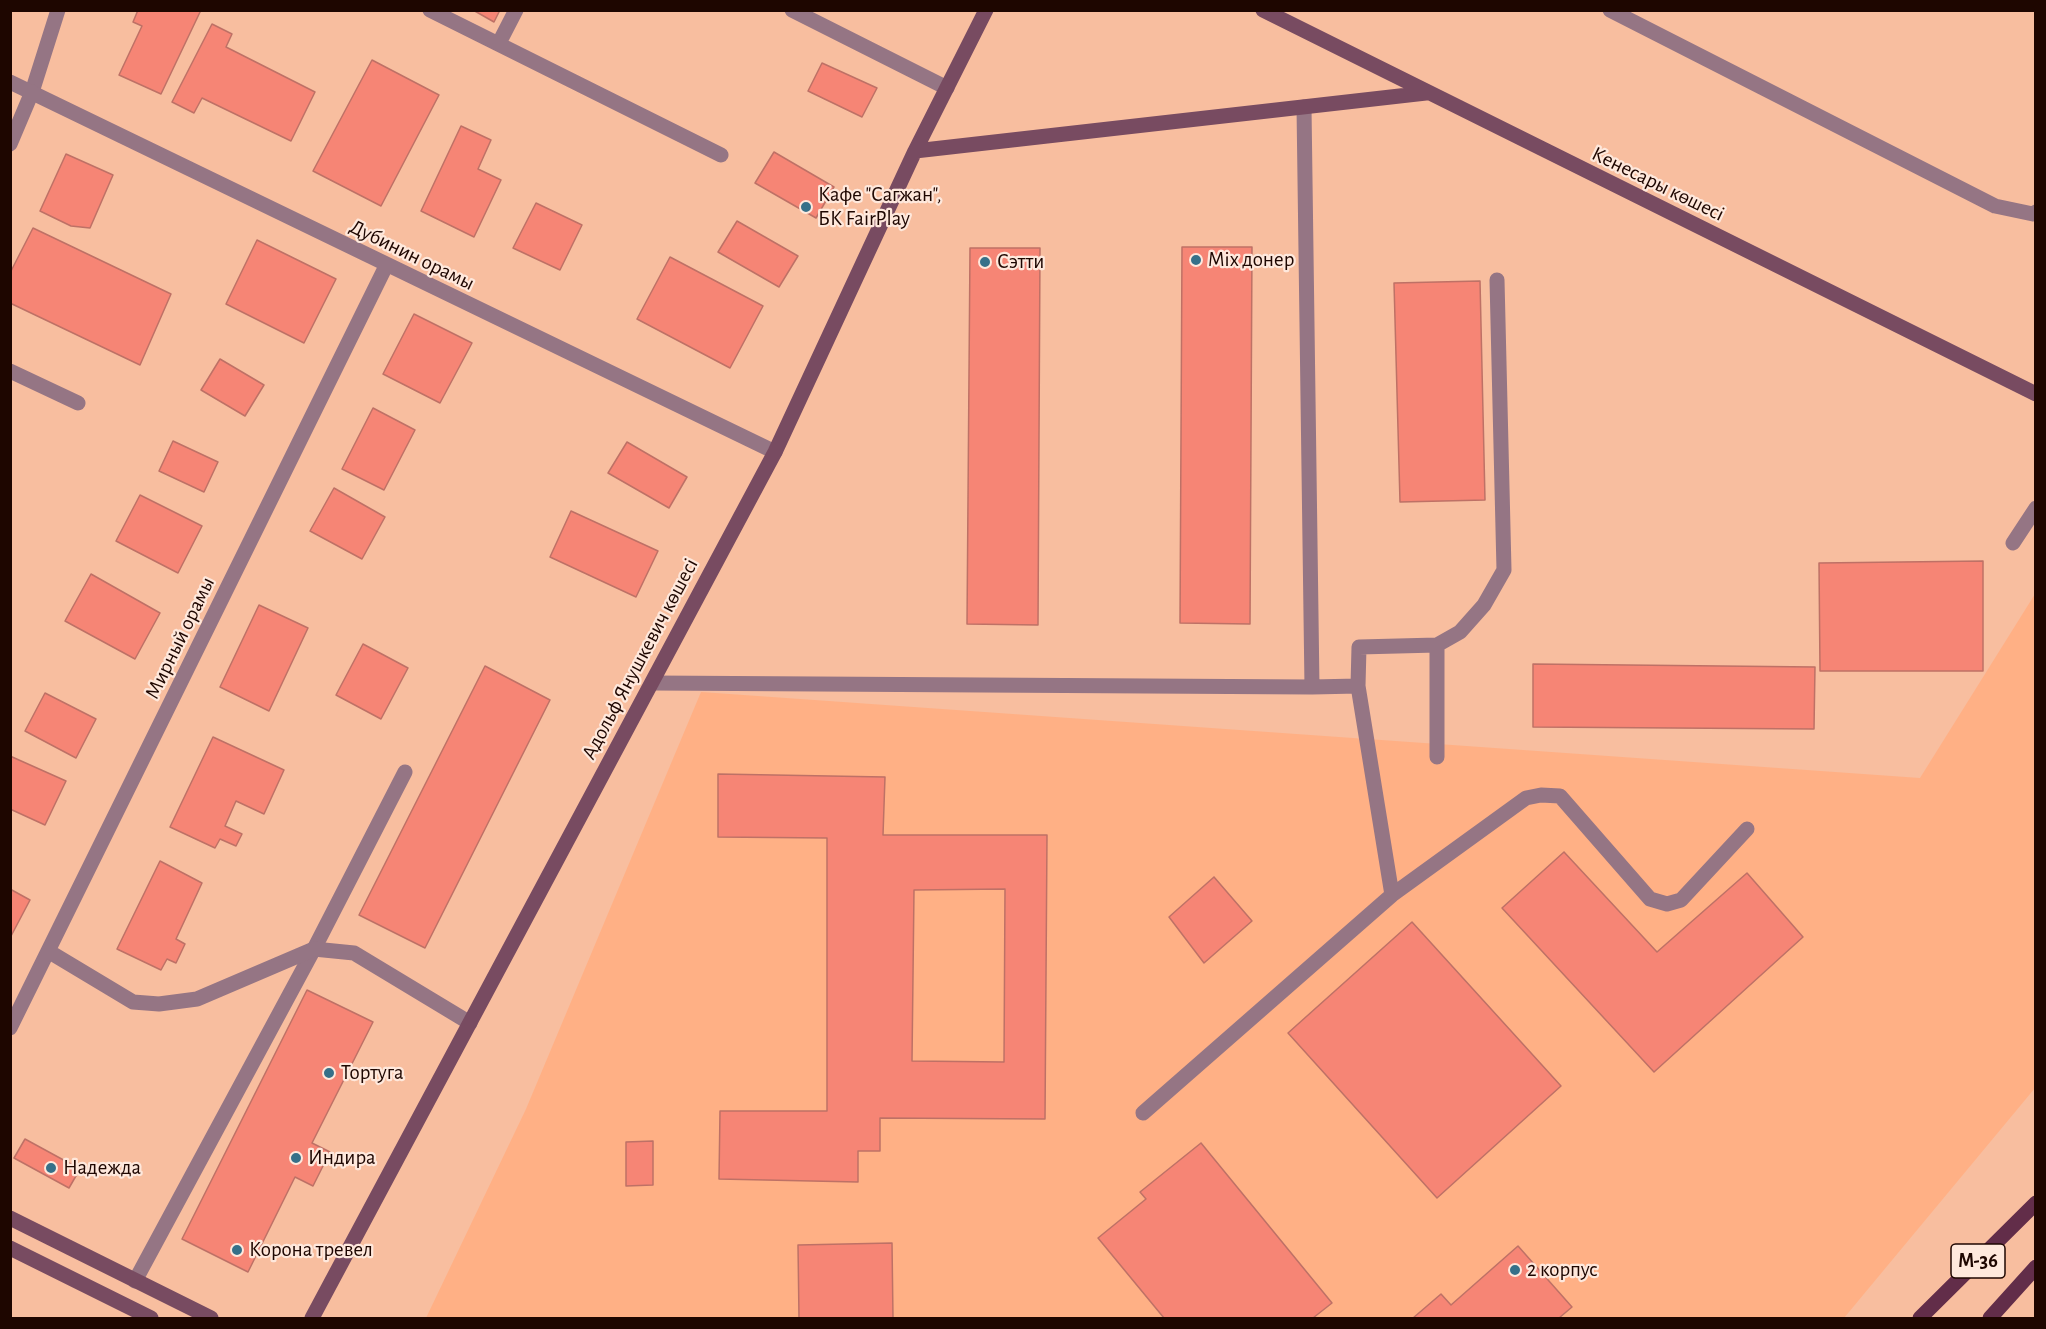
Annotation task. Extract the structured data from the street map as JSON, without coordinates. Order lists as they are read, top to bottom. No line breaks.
{"streets":{"main road":["M-36"],"street":["Кенесары көшесі","Дубинин орамы","Мирный орамы","Адольф Янушкевич көшесі"]},"crossings":[["Дубинин орамы","Мирный орамы"],["Дубинин орамы","Адольф Янушкевич көшесі"]],"places":["Кафе \"Сагжан\", БК FairPlay","Mix донер","Сэтти","Тортуга","Индира","Надежда","Корона тревел","2 корпус"]}
